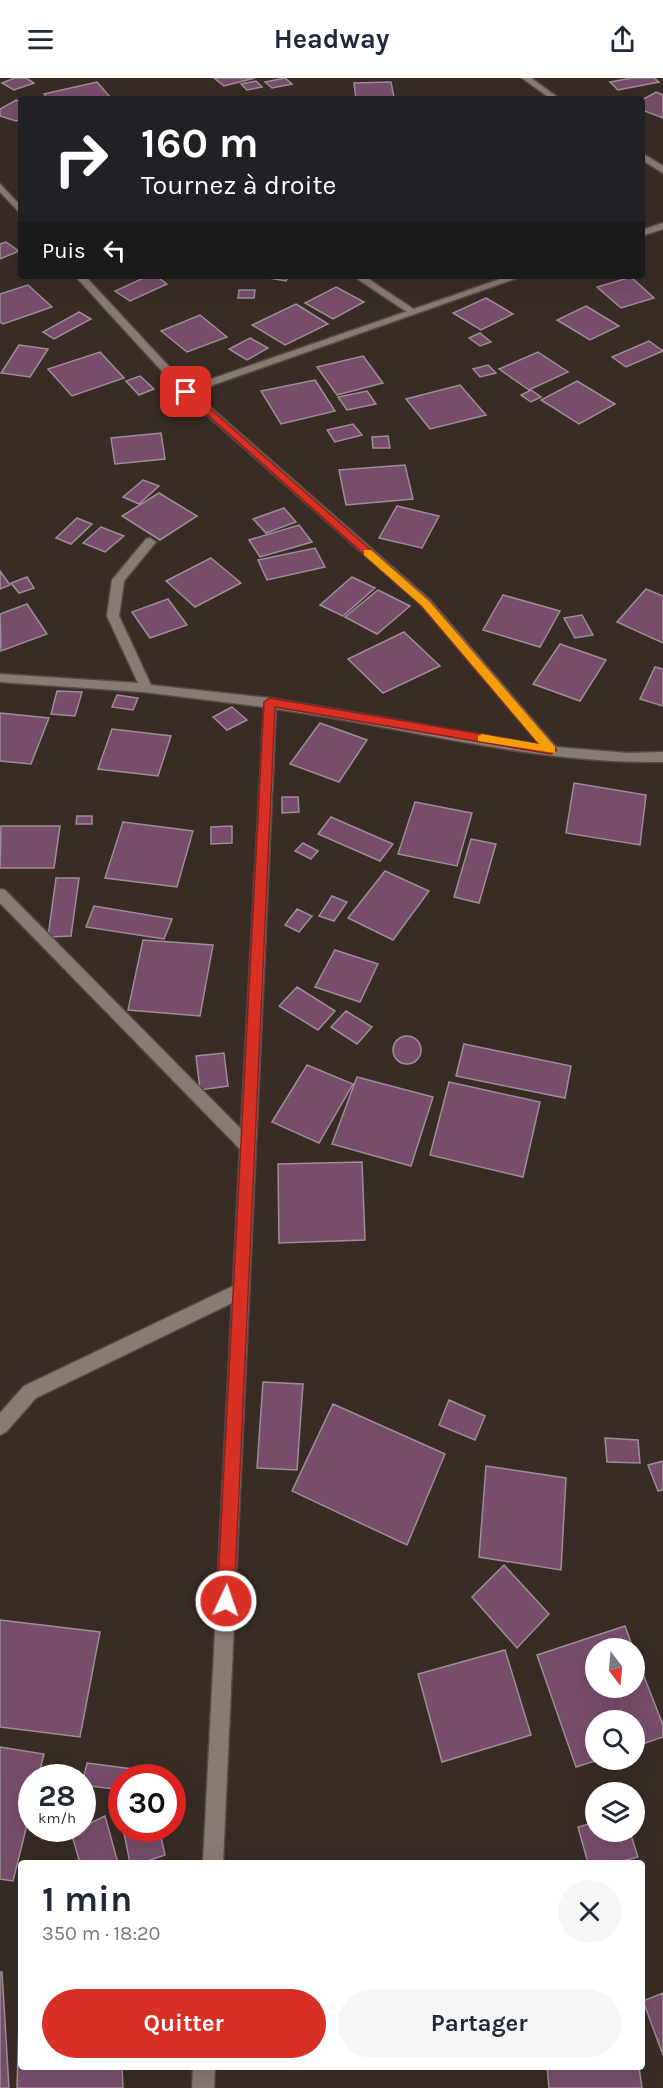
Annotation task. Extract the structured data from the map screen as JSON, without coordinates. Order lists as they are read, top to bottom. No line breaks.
{"north":"bottom","page":{"header":"Headway","turn":["160 m","Tournez à droite"],"then":"Puis","speed":"28 km/h","limit":"30","heading":["1 min","350 m · 18:20"],"buttons":["Quitter","Partager"]}}
